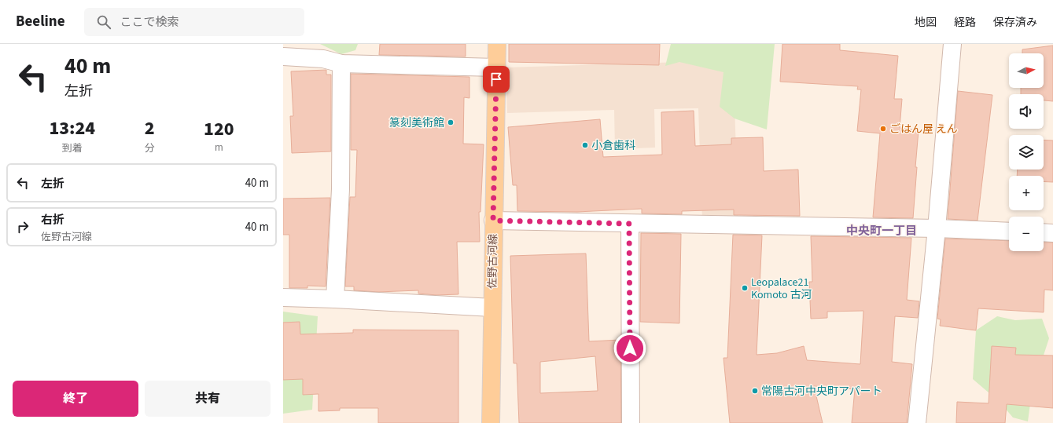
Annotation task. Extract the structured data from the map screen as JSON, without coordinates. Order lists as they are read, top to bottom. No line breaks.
{"streets":{"main road":["佐野古河線"]},"districts":["中央町一丁目"],"places":["篆刻美術館","ごはん屋 えん","小倉歯科","Leopalace21 Komoto 古河","常陽古河中央町アパート"],"north":"right","page":{"header":"Beeline","search":"ここで検索","nav":["地図","経路","保存済み"],"turn":["40 m","左折"],"map_buttons":["+","−"],"eta":["13:24","到着","2","分","120","m"],"list":[{"name":"左折","value":"40 m"},{"name":"右折","note":"佐野古河線","value":"40 m"}],"buttons":["終了","共有"]}}
